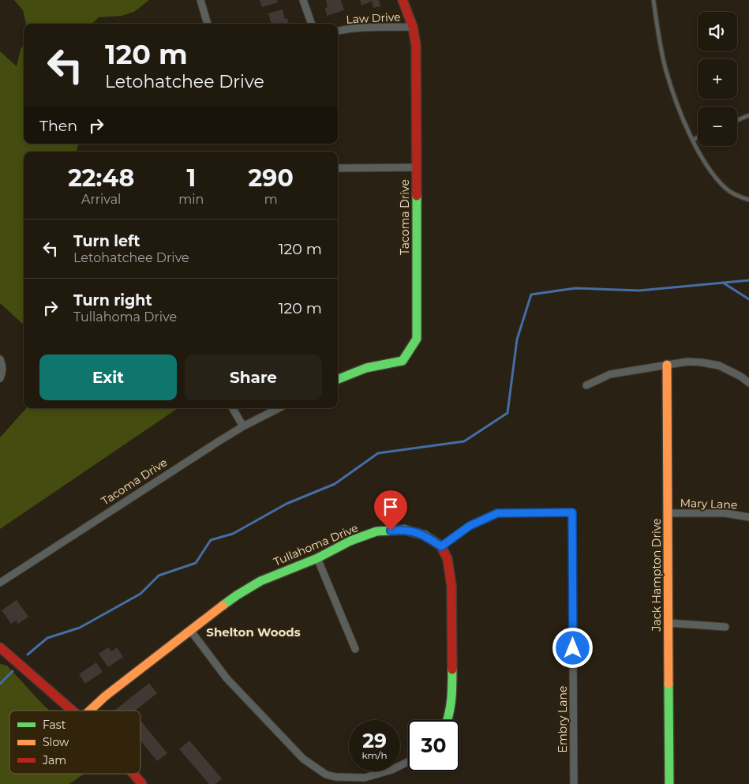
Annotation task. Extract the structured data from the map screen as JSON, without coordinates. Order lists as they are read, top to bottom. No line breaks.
{"streets":{"street":["Law Drive","Tacoma Drive","Mary Lane","Tullahoma Drive","Jack Hampton Drive","Embry Lane"]},"crossings":[["Law Drive","Tacoma Drive"],["Mary Lane","Jack Hampton Drive"],["Tullahoma Drive","Embry Lane"]],"districts":["Shelton Woods"],"legend":["Fast","Slow","Jam"],"page":{"map_buttons":["+","−"],"turn":["120 m","Letohatchee Drive"],"then":"Then","eta":["22:48","Arrival","1","min","290","m"],"list":[{"name":"Turn left","note":"Letohatchee Drive","value":"120 m"},{"name":"Turn right","note":"Tullahoma Drive","value":"120 m"}],"buttons":["Exit","Share"],"speed":"29 km/h","limit":"30"}}
